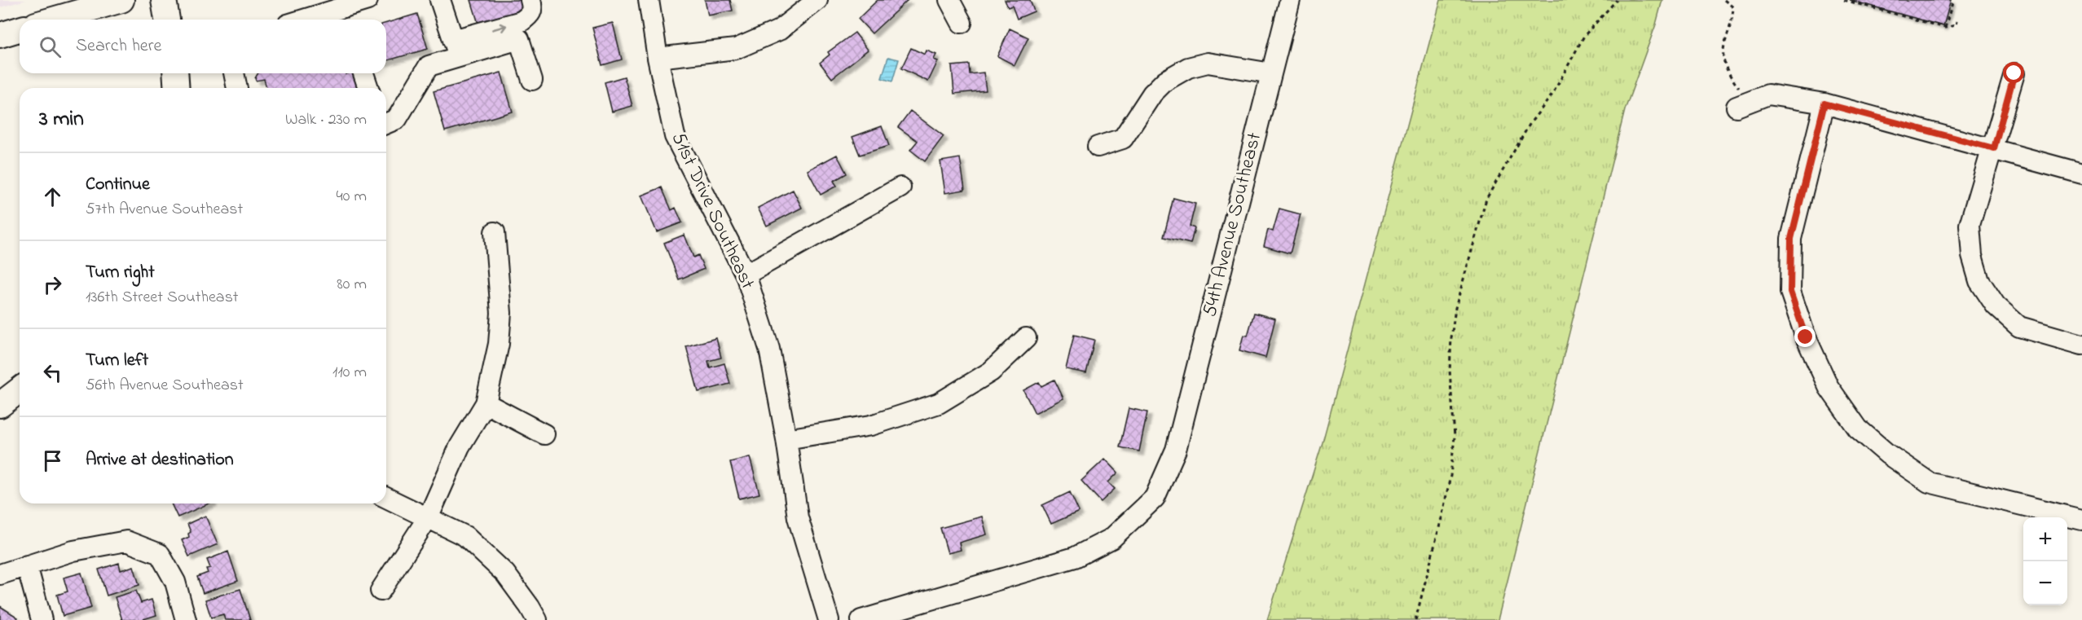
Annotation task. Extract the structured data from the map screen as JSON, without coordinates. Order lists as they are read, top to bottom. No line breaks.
{"streets":{"street":["51st Drive Southeast","54th Avenue Southeast"]},"page":{"search":"Search here","heading":["3 min","Walk · 230 m"],"list":[["Continue","57th Avenue Southeast","40 m"],["Turn right","136th Street Southeast","80 m"],["Turn left","56th Avenue Southeast","110 m"],"Arrive at destination"],"map_buttons":["+","−"]}}
